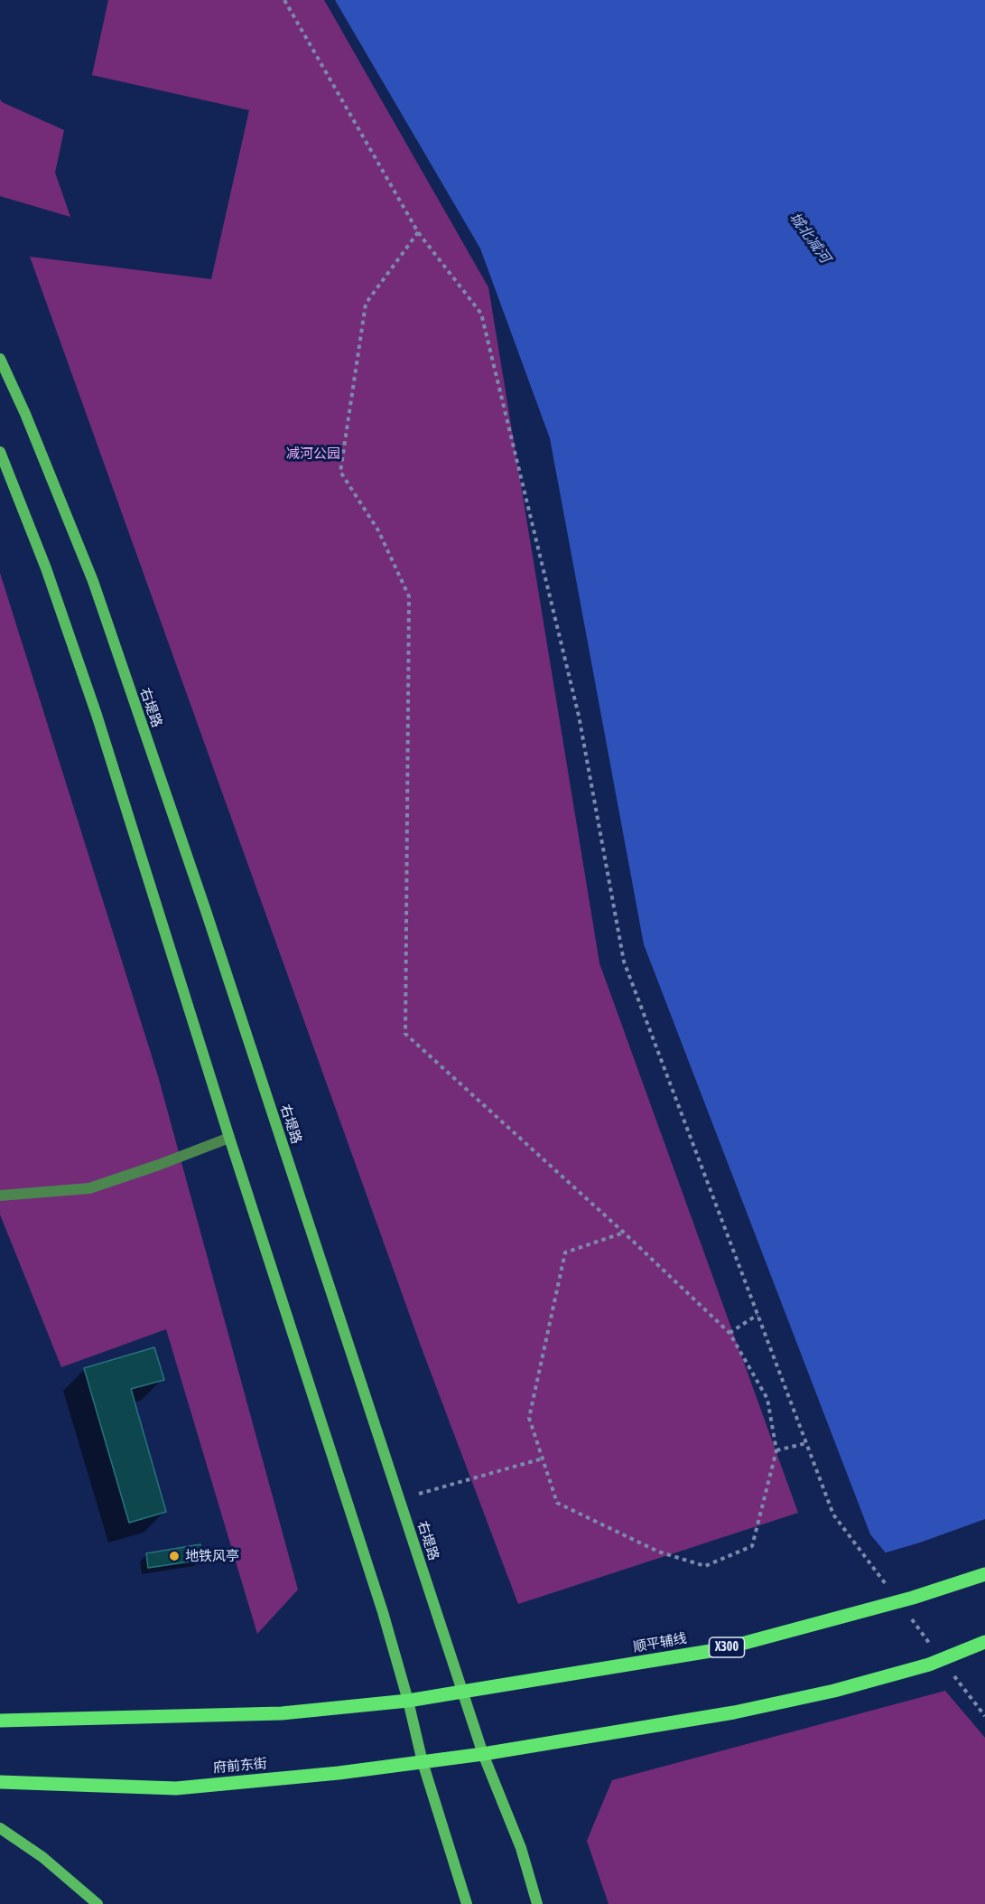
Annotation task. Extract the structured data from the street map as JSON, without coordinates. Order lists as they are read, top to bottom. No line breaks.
{"streets":{"main road":["右堤路","顺平辅线","X300","府前东街"]},"crossings":[["右堤路","顺平辅线"],["右堤路","府前东街"]],"water":["城北减河"],"parks":["减河公园"],"places":["地铁风亭"]}
